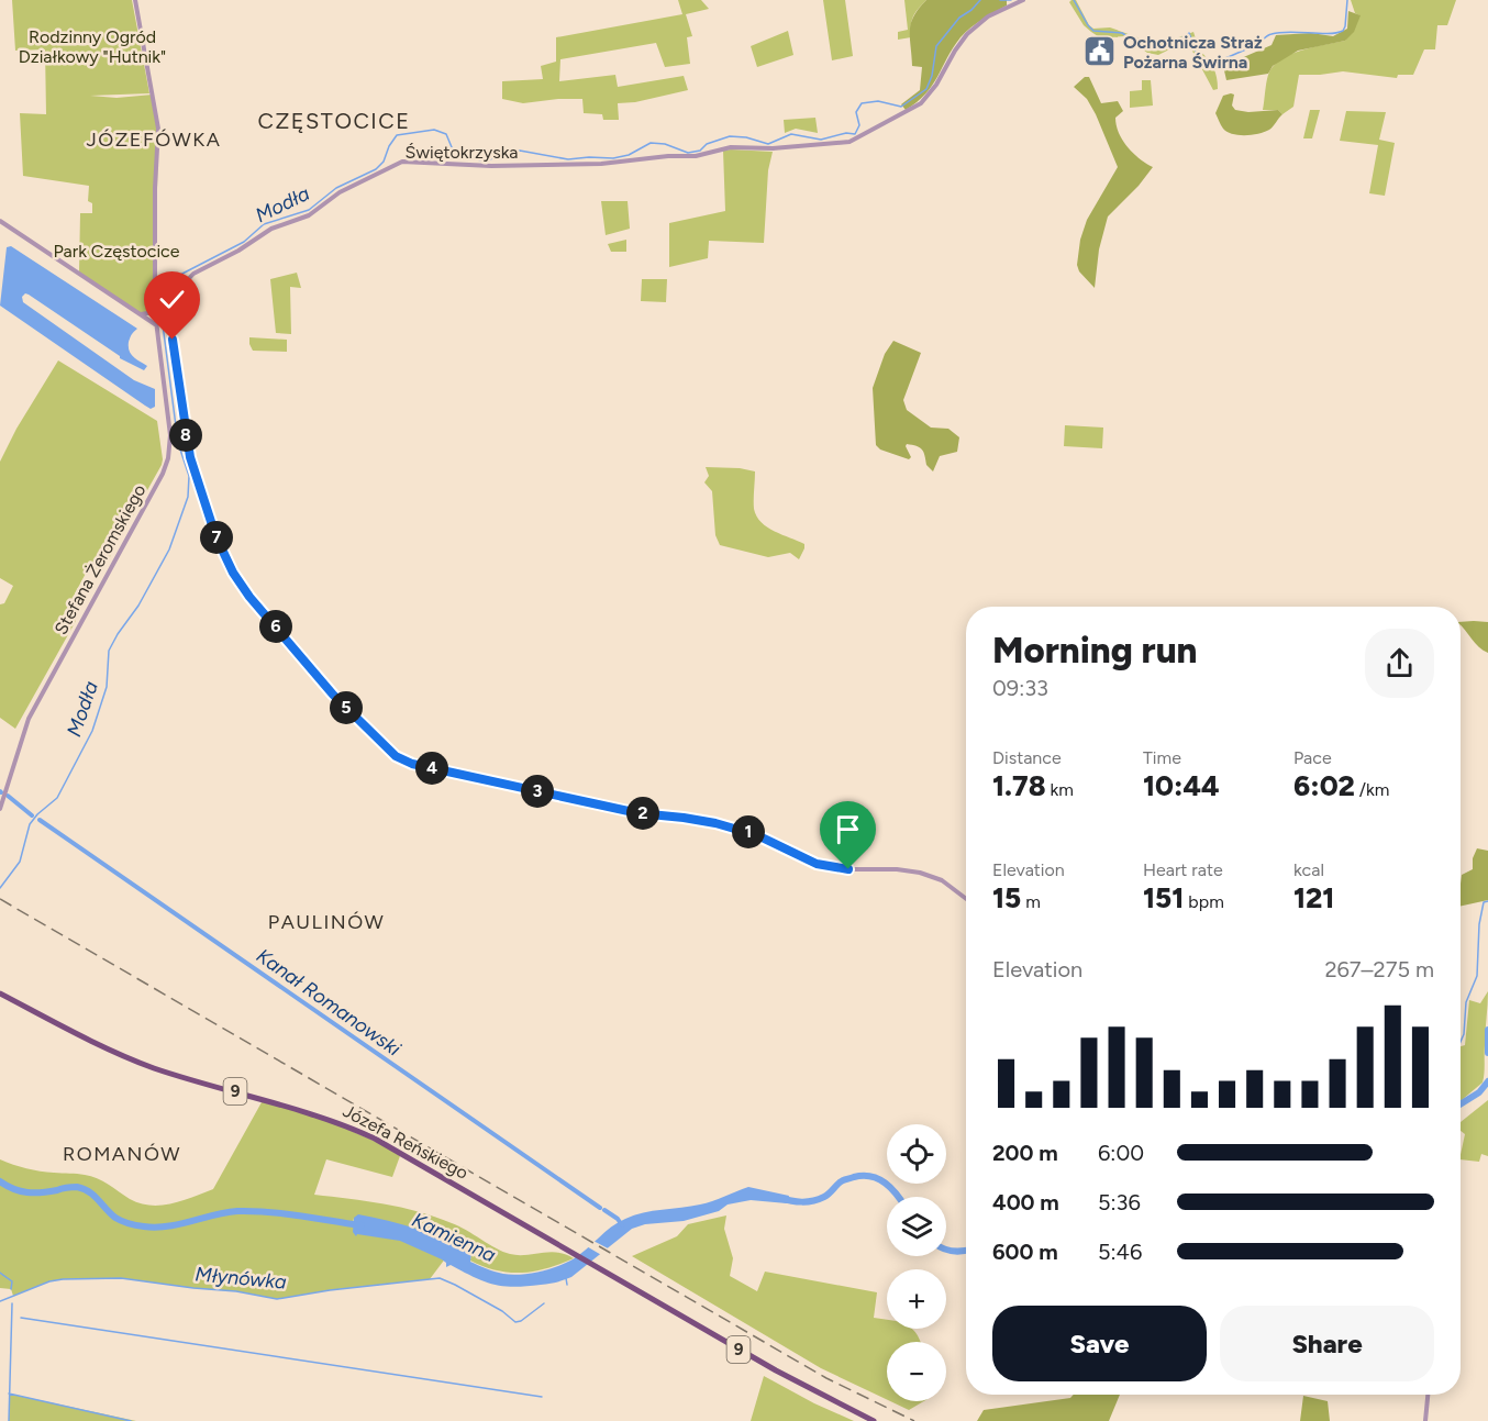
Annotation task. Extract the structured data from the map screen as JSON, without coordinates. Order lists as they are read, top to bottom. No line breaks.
{"streets":{"main road":["9","Józefa Reńskiego"],"street":["Świętokrzyska","Stefana Żeromskiego"]},"crossings":[["Świętokrzyska","Stefana Żeromskiego"]],"districts":["CZĘSTOCICE","JÓZEFÓWKA","PAULINÓW","ROMANÓW"],"water":["Modła","Kanał Romanowski","Kamienna","Młynówka"],"parks":["Rodzinny Ogród Działkowy \"Hutnik\"","Park Częstocice"],"places":{"public building":["Ochotnicza Straż Pożarna Świrna"]},"page":{"pins":["8","7","6","5","4","3","2","1"],"heading":["Morning run","09:33"],"stats":[["Distance","1.78 km"],["Time","10:44"],["Pace","6:02 /km"],["Elevation","15 m"],["Heart rate","151 bpm"],["kcal","121"]],"chart":["Elevation","267–275 m"],"map_buttons":["+","−"],"list":[{"name":"200 m","note":"6:00"},{"name":"400 m","note":"5:36"},{"name":"600 m","note":"5:46"}],"buttons":["Save","Share"]}}
